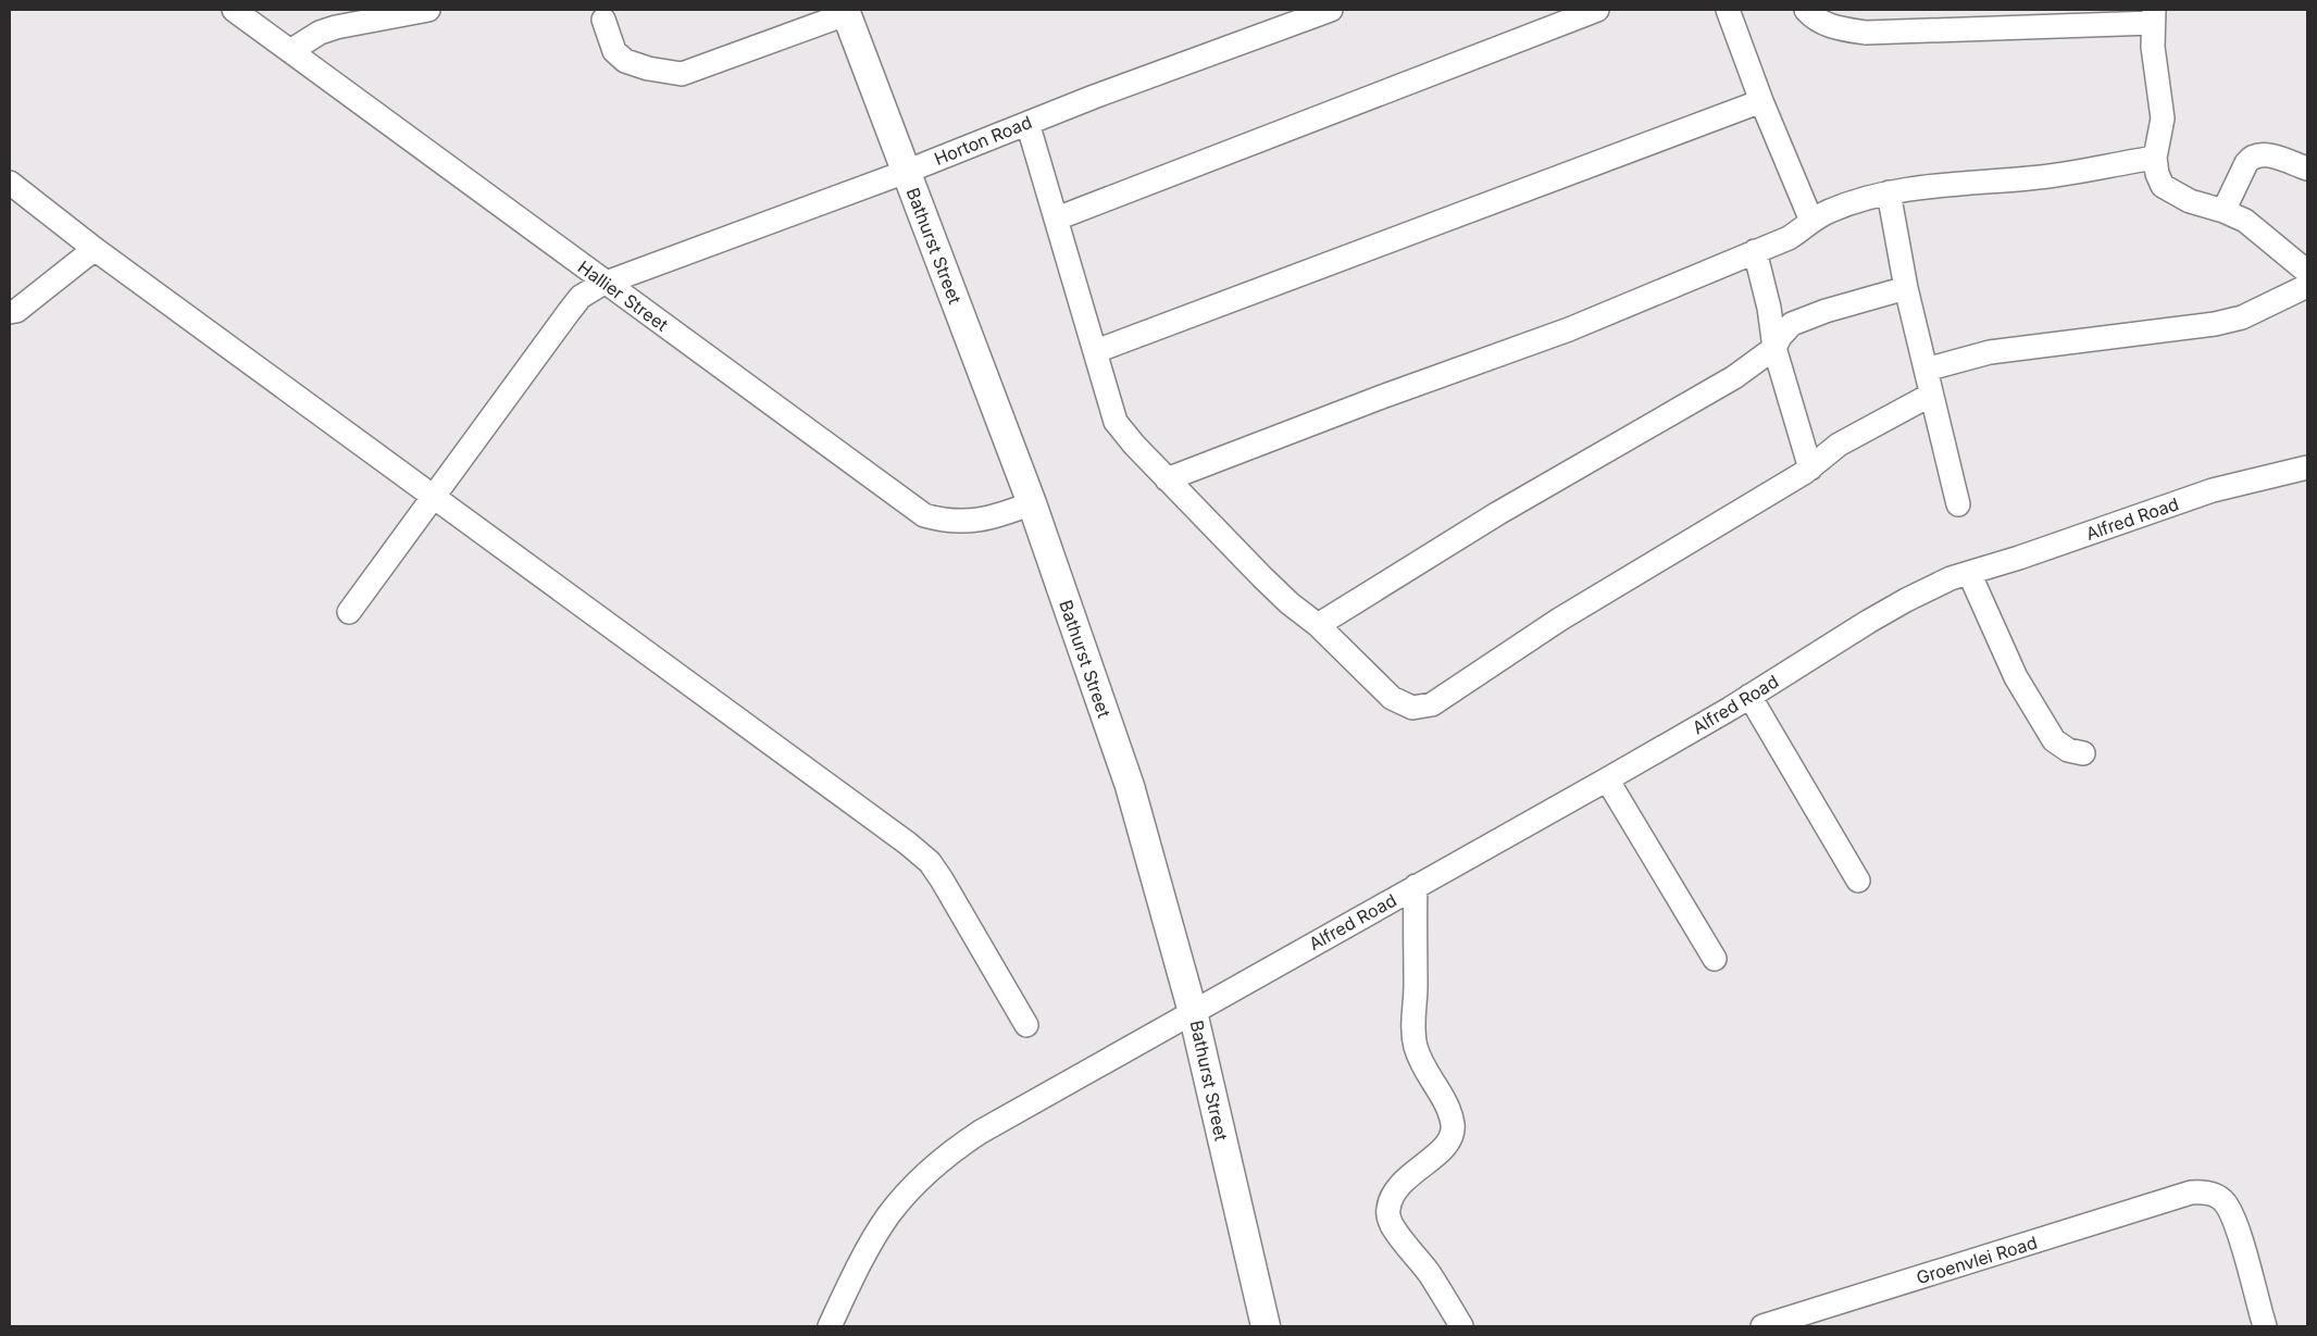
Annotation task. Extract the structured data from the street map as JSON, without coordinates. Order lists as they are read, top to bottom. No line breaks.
{"streets":{"main road":["Bathurst Street"],"street":["Horton Road","Hallier Street","Alfred Road","Groenvlei Road"]},"crossings":[["Horton Road","Bathurst Street"],["Horton Road","Hallier Street"],["Bathurst Street","Hallier Street"],["Bathurst Street","Alfred Road"]]}
